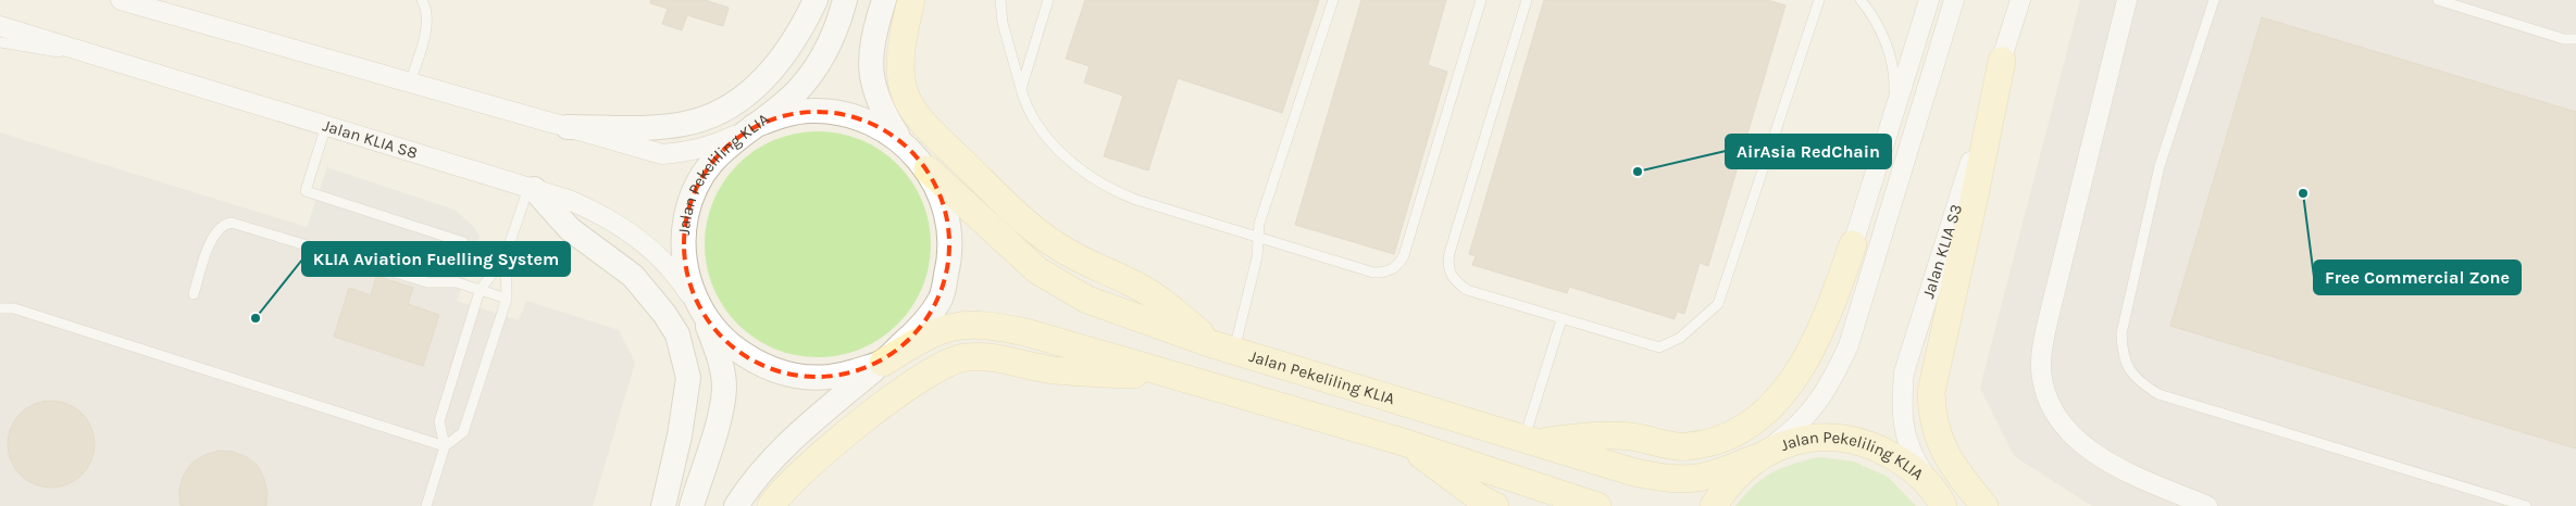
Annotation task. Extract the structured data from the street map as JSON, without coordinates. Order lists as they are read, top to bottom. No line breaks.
{"streets":{"main road":["Jalan Pekeliling KLIA"],"street":["Jalan KLIA S8","Jalan KLIA S3"]},"crossings":[["Jalan KLIA S8","Jalan Pekeliling KLIA"],["Jalan Pekeliling KLIA","Jalan KLIA S3"]],"places":["AirAsia RedChain","Free Commercial Zone","KLIA Aviation Fuelling System"]}
